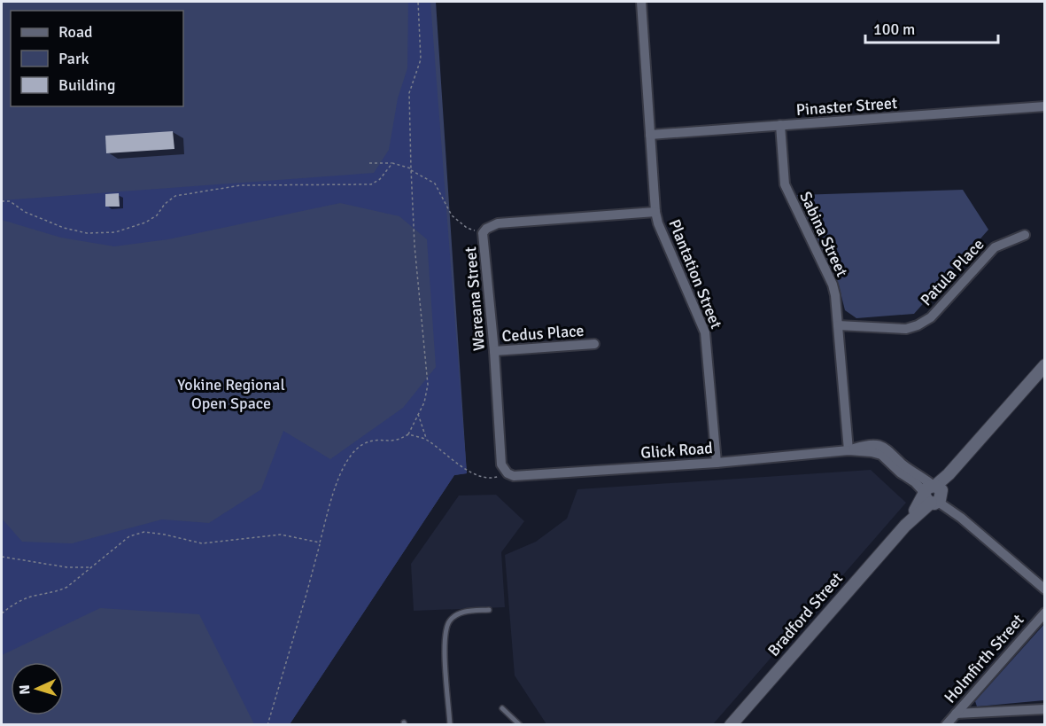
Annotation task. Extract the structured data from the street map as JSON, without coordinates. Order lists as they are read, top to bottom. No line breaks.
{"streets":{"street":["Pinaster Street","Sabina Street","Patula Place","Plantation Street","Wareana Street","Cedus Place","Glick Road","Bradford Street","Holmfirth Street"]},"crossings":[["Pinaster Street","Sabina Street"],["Pinaster Street","Plantation Street"],["Sabina Street","Patula Place"],["Sabina Street","Glick Road"],["Plantation Street","Wareana Street"],["Plantation Street","Glick Road"],["Wareana Street","Cedus Place"],["Wareana Street","Glick Road"],["Glick Road","Bradford Street"]],"parks":["Yokine Regional Open Space"],"legend":["Road","Park","Building"],"scale_bar":"100 m","north":"left"}
